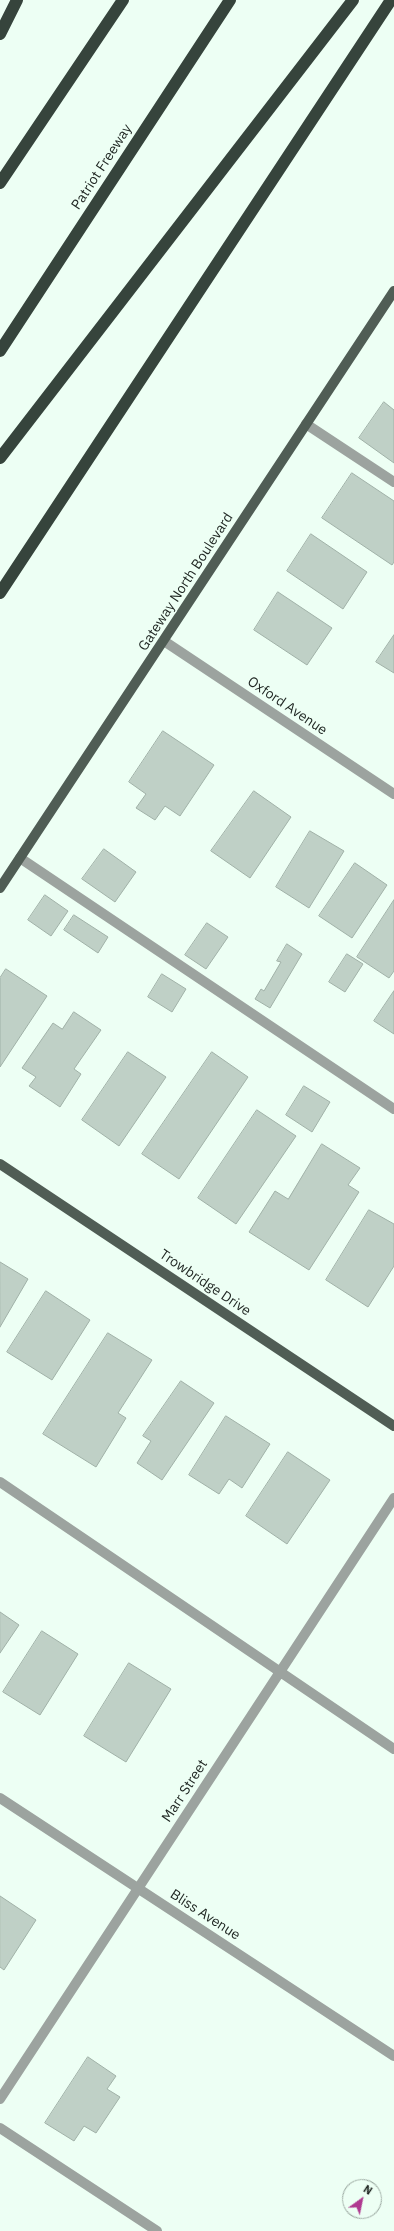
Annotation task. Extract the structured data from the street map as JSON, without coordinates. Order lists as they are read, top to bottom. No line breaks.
{"streets":{"highway":["Patriot Freeway"],"main road":["Gateway North Boulevard","Trowbridge Drive"],"street":["Oxford Avenue","Marr Street","Bliss Avenue"]},"crossings":[["Gateway North Boulevard","Oxford Avenue"],["Marr Street","Bliss Avenue"]],"north":"top right"}
